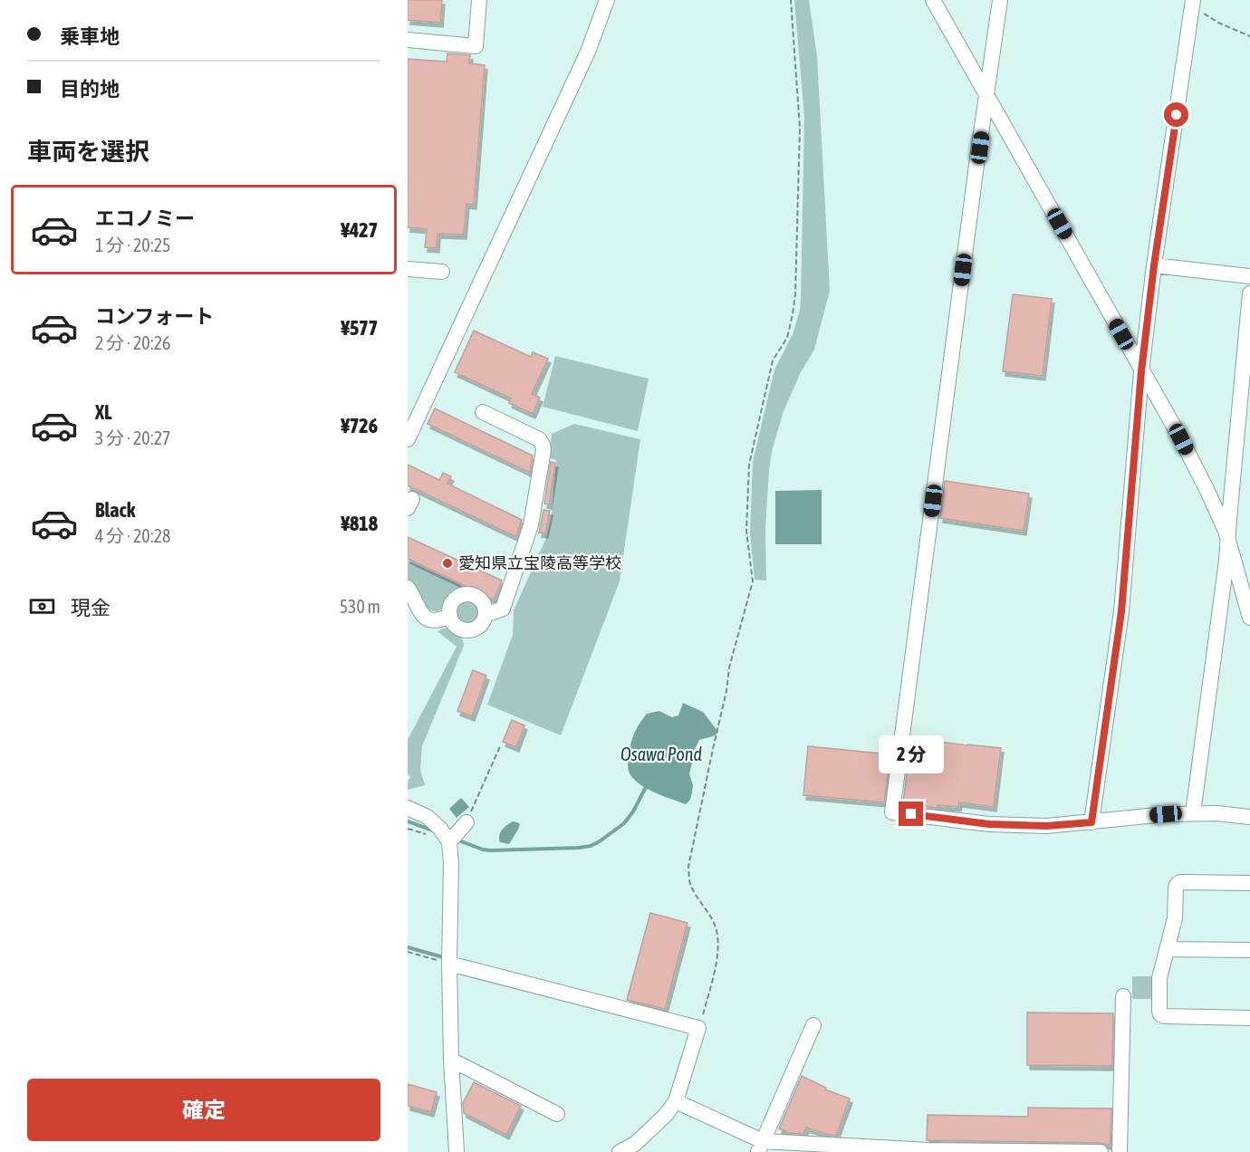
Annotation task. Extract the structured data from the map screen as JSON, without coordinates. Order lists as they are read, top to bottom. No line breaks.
{"water":["Osawa Pond"],"places":["愛知県立宝陵高等学校"],"page":{"banner":["乗車地","目的地"],"heading":"車両を選択","list":[{"name":"エコノミー","note":"1 分 · 20:25","value":"¥427"},{"name":"コンフォート","note":"2 分 · 20:26","value":"¥577"},{"name":"XL","note":"3 分 · 20:27","value":"¥726"},{"name":"Black","note":"4 分 · 20:28","value":"¥818"}],"pay":["現金","530 m"],"bubble":"2 分","buttons":"確定"}}
